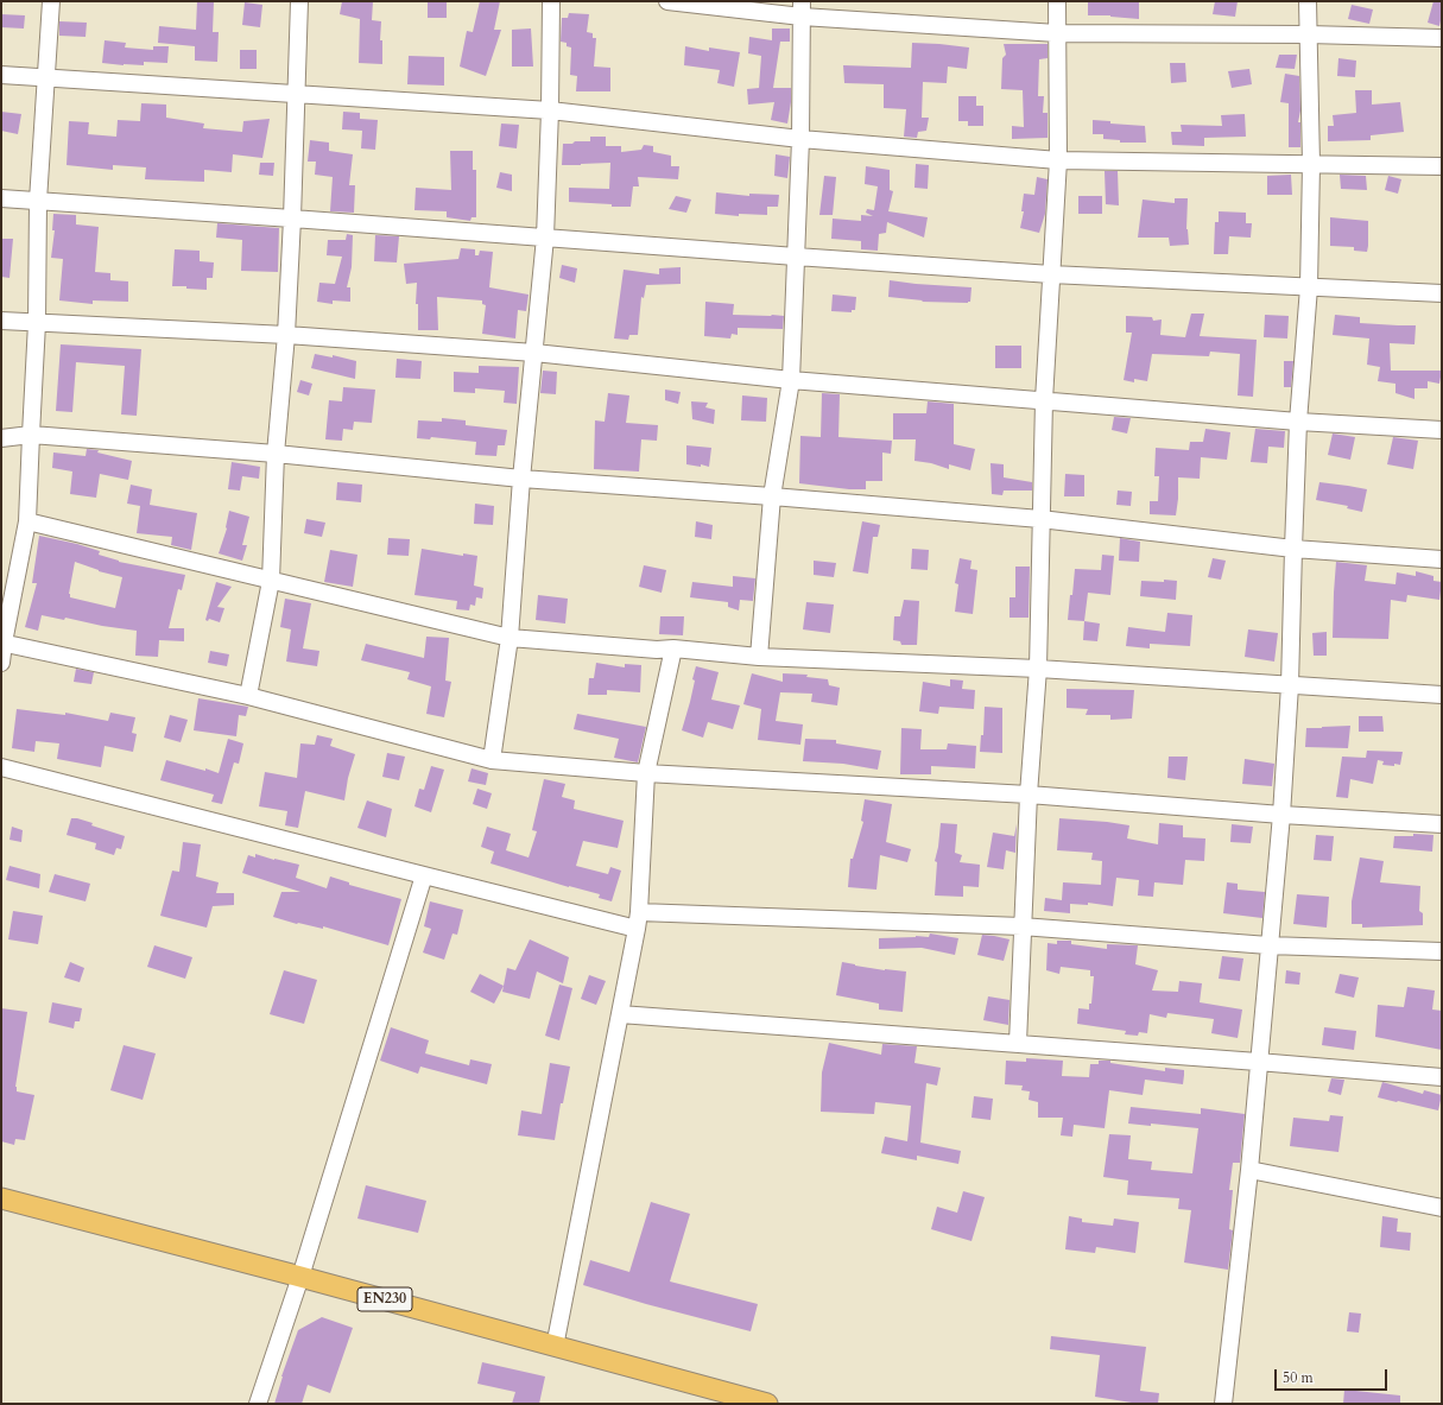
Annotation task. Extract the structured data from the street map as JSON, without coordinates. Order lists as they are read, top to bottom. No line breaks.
{"streets":{"main road":["EN230"]},"scale_bar":"50 m"}
